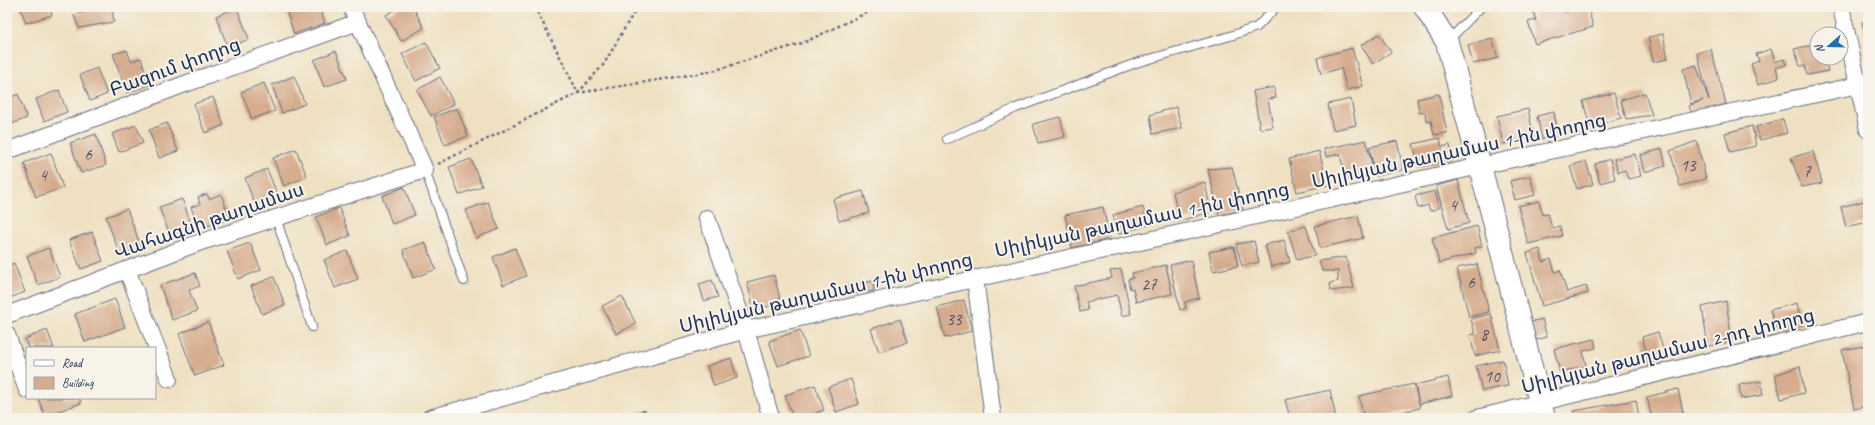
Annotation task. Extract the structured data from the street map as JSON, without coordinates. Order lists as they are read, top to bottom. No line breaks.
{"streets":{"street":["Բազում փողոց","Սիլիկյան թաղամաս 1-ին փողոց","Վահագնի թաղամաս","Սիլիկյան թաղամաս 2-րդ փողոց"]},"house_numbers":["6","13","7","4","4","6","27","33","8","10"],"legend":["Road","Building"],"north":"left"}
